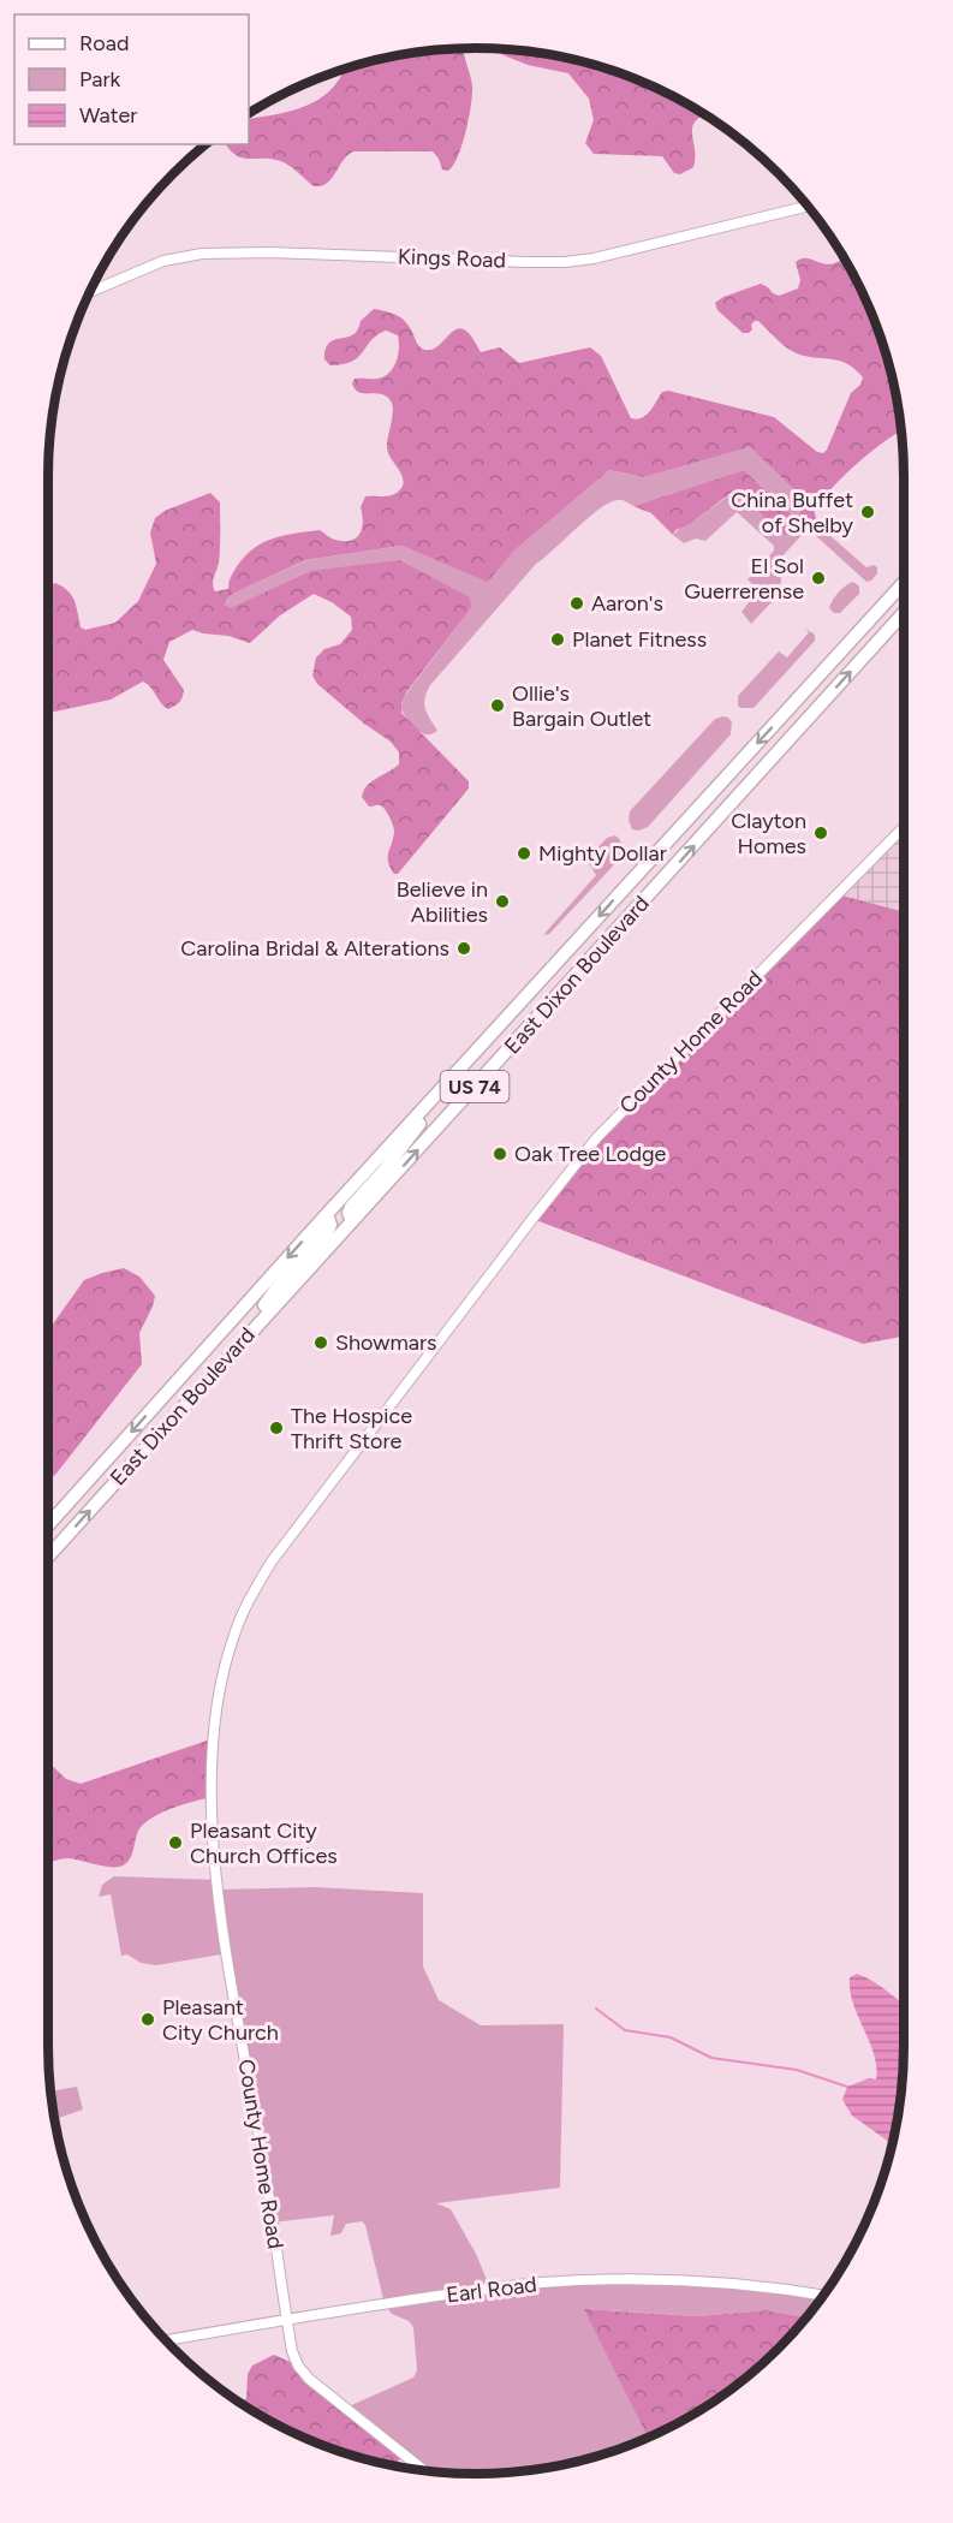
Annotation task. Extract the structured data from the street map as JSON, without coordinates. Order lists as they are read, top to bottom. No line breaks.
{"streets":{"highway":["East Dixon Boulevard","US 74"],"street":["Kings Road","County Home Road","Earl Road"]},"crossings":[["County Home Road","Earl Road"]],"places":["China Buffet of Shelby","El Sol Guerrerense","Aaron's","Planet Fitness","Ollie's Bargain Outlet","Clayton Homes","Mighty Dollar","Believe in Abilities","Carolina Bridal & Alterations","Oak Tree Lodge","Showmars","The Hospice Thrift Store","Pleasant City Church Offices","Pleasant City Church"],"legend":["Road","Park","Water"]}
